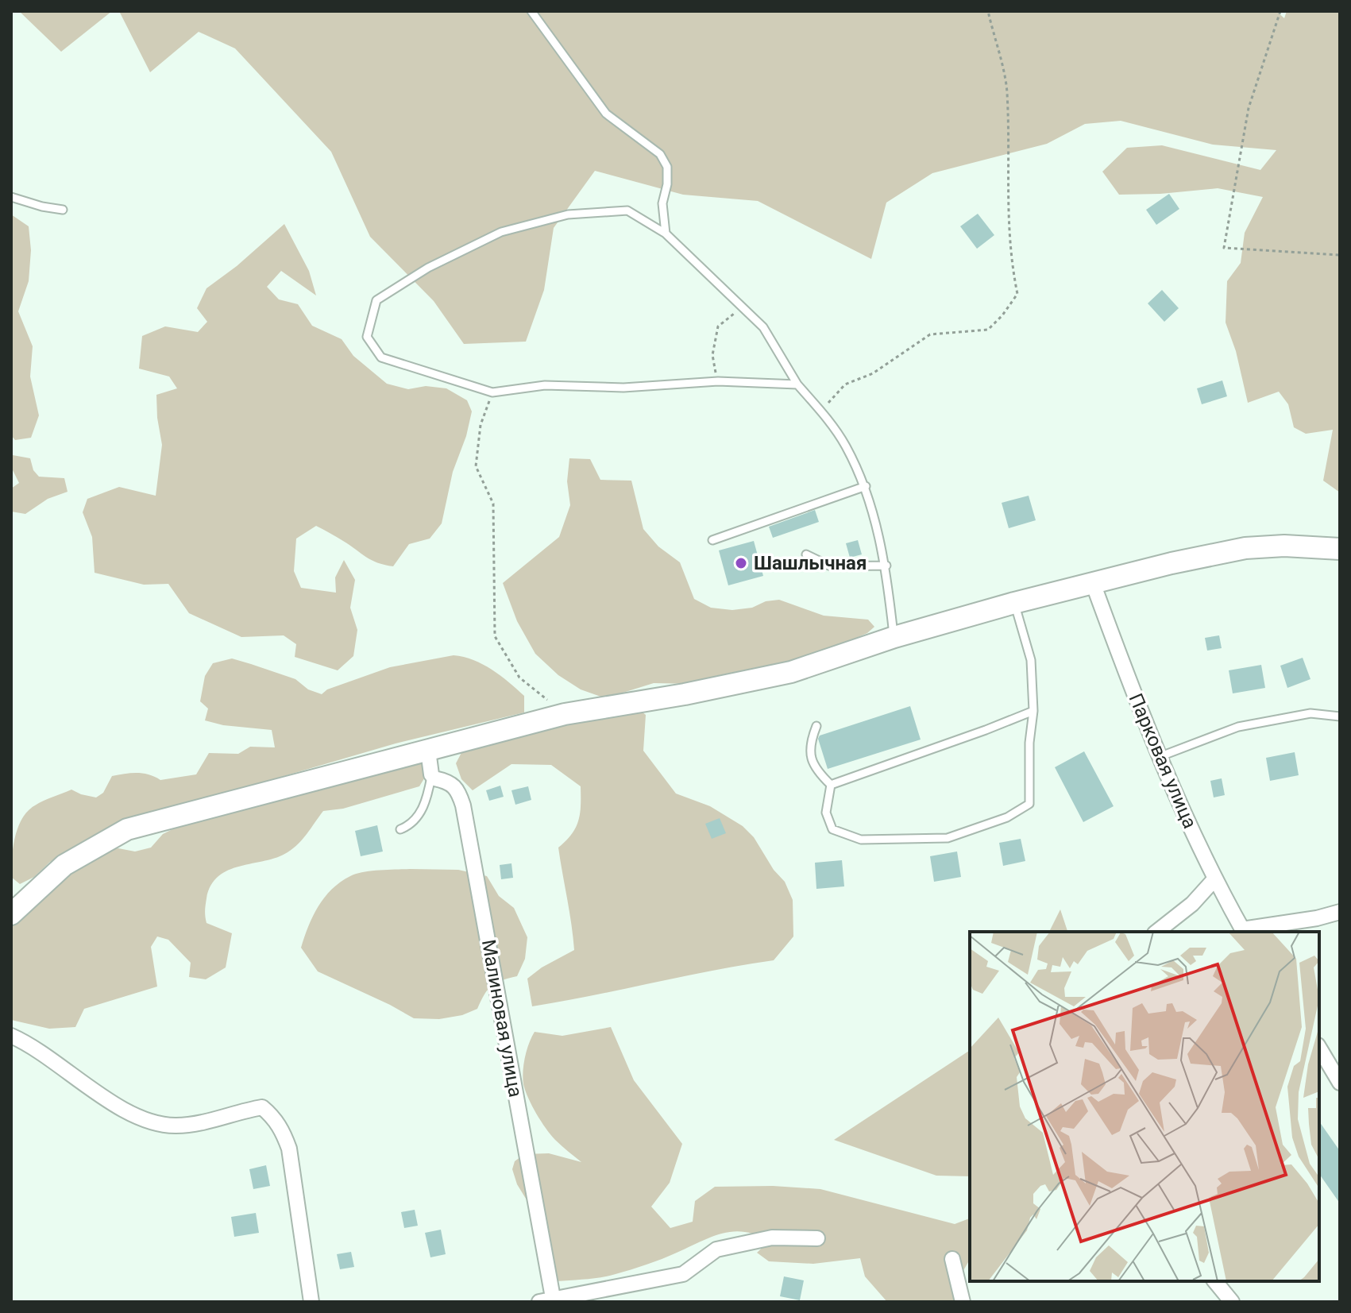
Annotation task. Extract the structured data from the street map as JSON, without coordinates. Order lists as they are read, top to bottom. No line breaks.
{"streets":{"street":["Парковая улица","Малиновая улица"]},"places":["Шашлычная"]}
